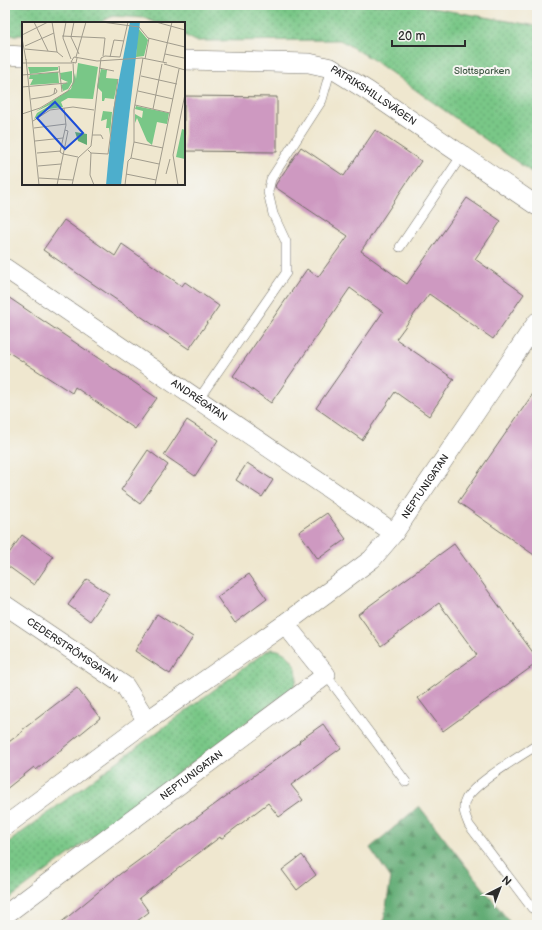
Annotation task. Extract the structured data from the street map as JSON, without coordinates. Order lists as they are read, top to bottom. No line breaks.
{"streets":{"street":["PATRIKSHILLSVÄGEN","ANDRÉGATAN","NEPTUNIGATAN","CEDERSTRÖMSGATAN"]},"crossings":[["ANDRÉGATAN","NEPTUNIGATAN"],["NEPTUNIGATAN","CEDERSTRÖMSGATAN"]],"parks":["Slottsparken"],"scale_bar":"20 m","north":"top right"}
